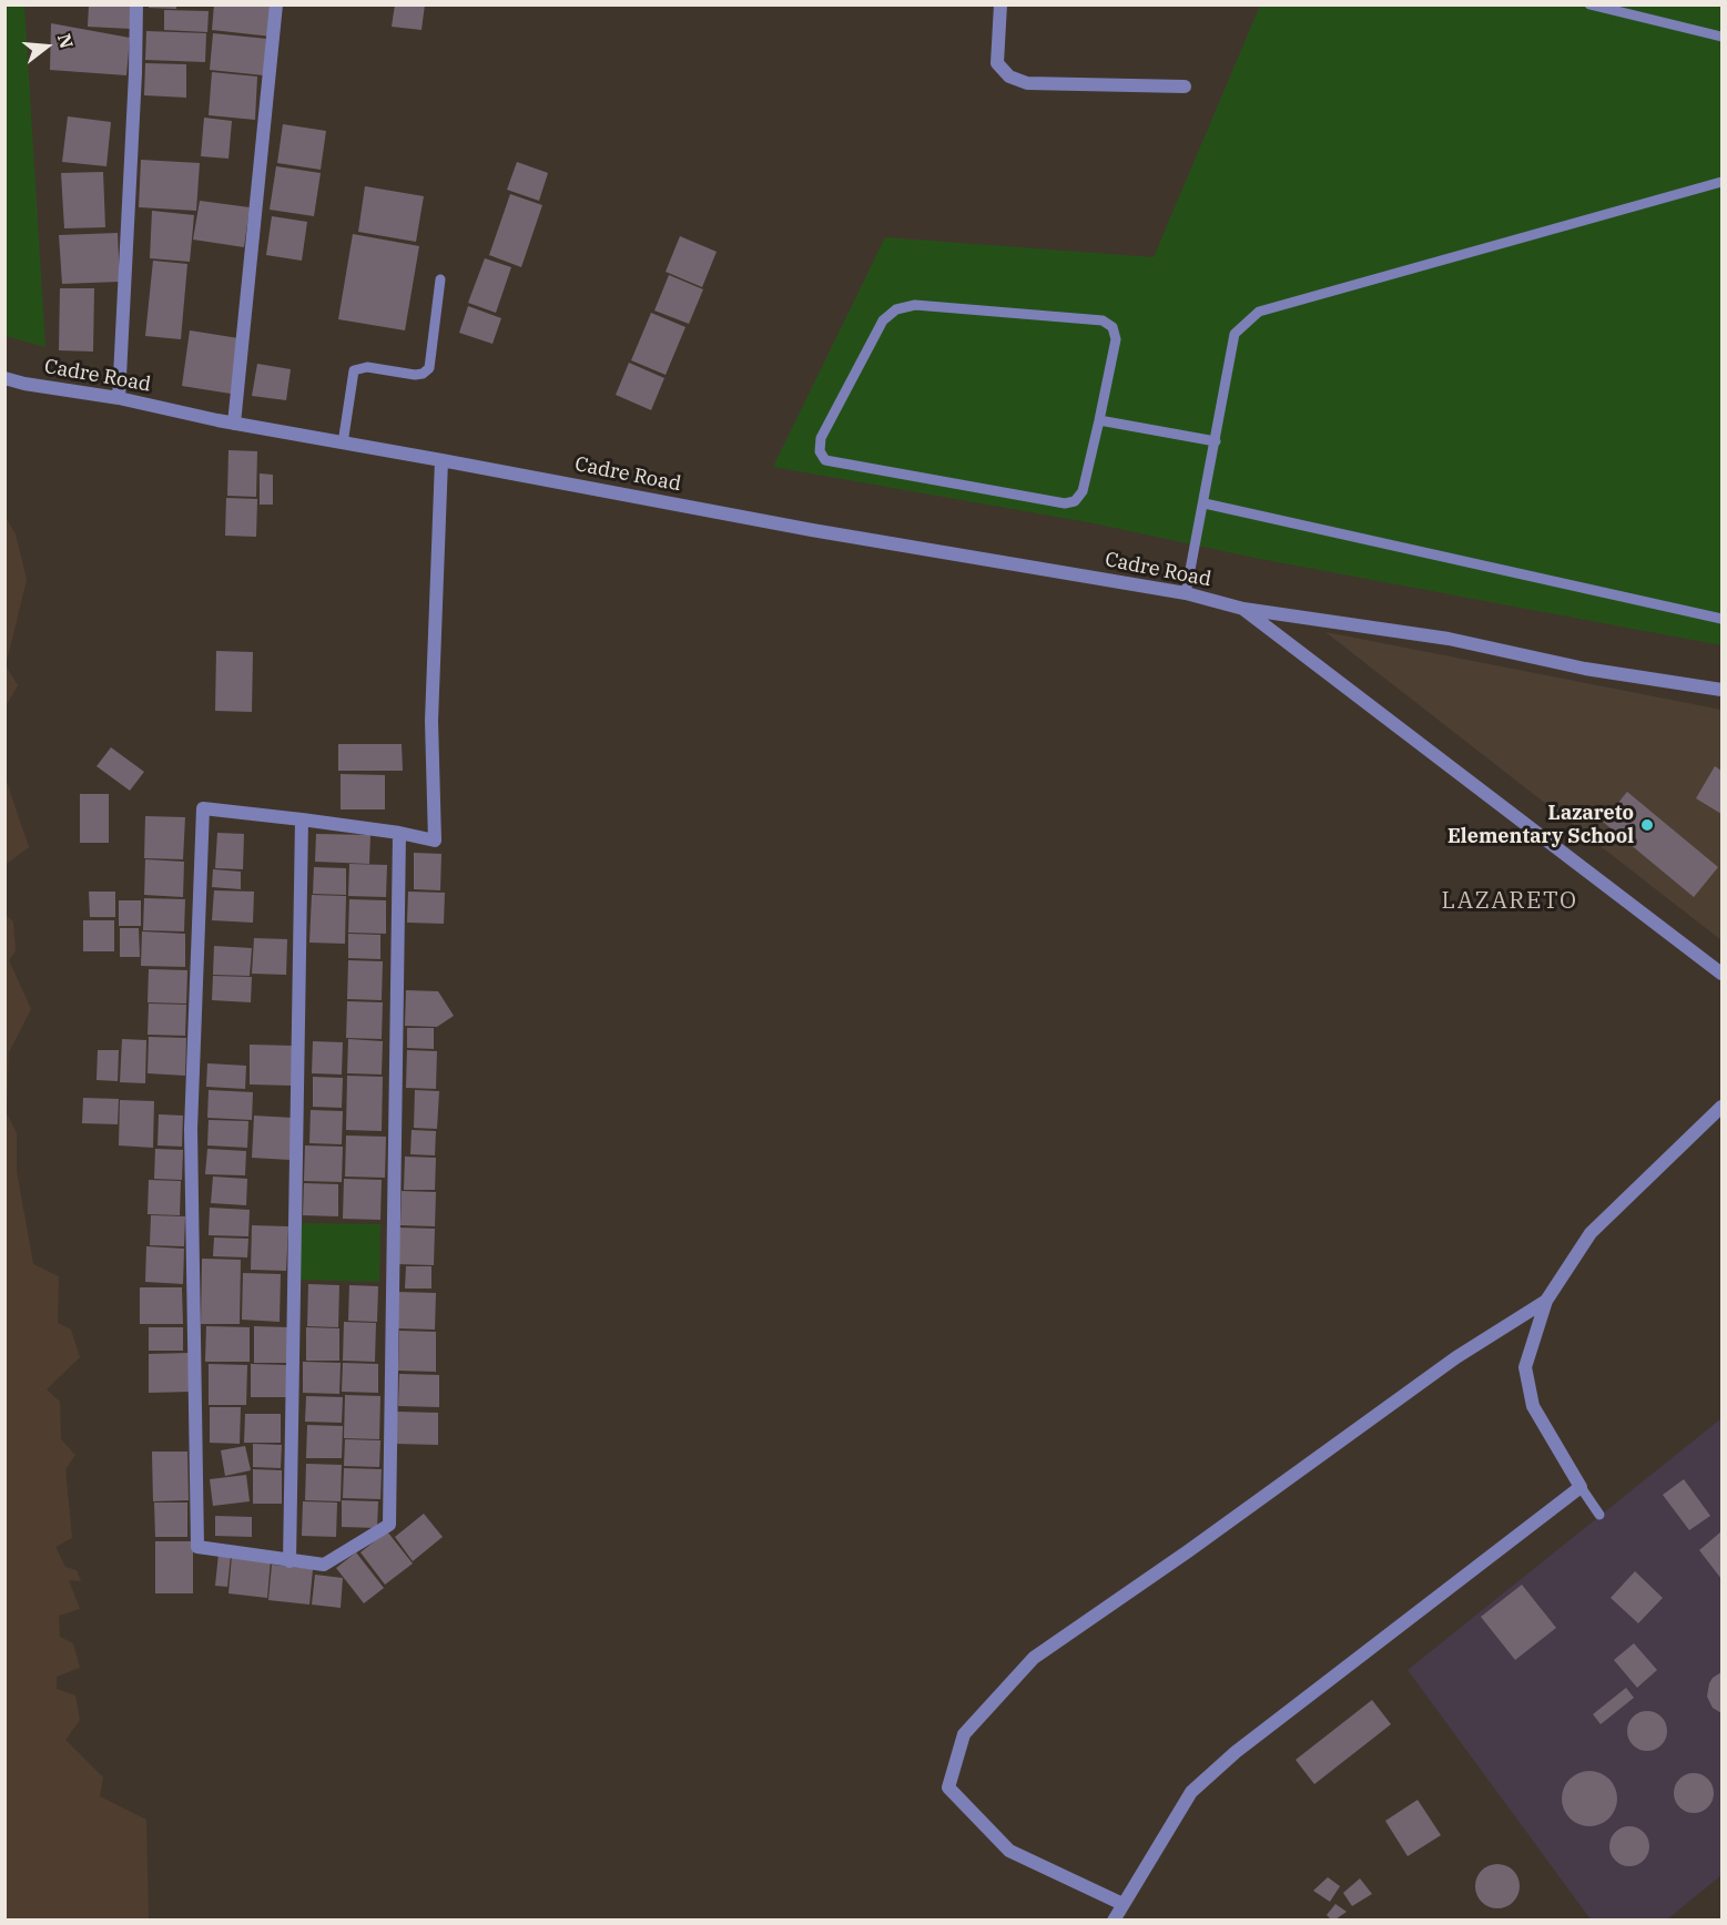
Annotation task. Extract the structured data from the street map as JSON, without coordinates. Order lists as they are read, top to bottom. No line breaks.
{"streets":{"street":["Cadre Road"]},"districts":["LAZARETO"],"places":["Lazareto Elementary School"],"north":"right"}
